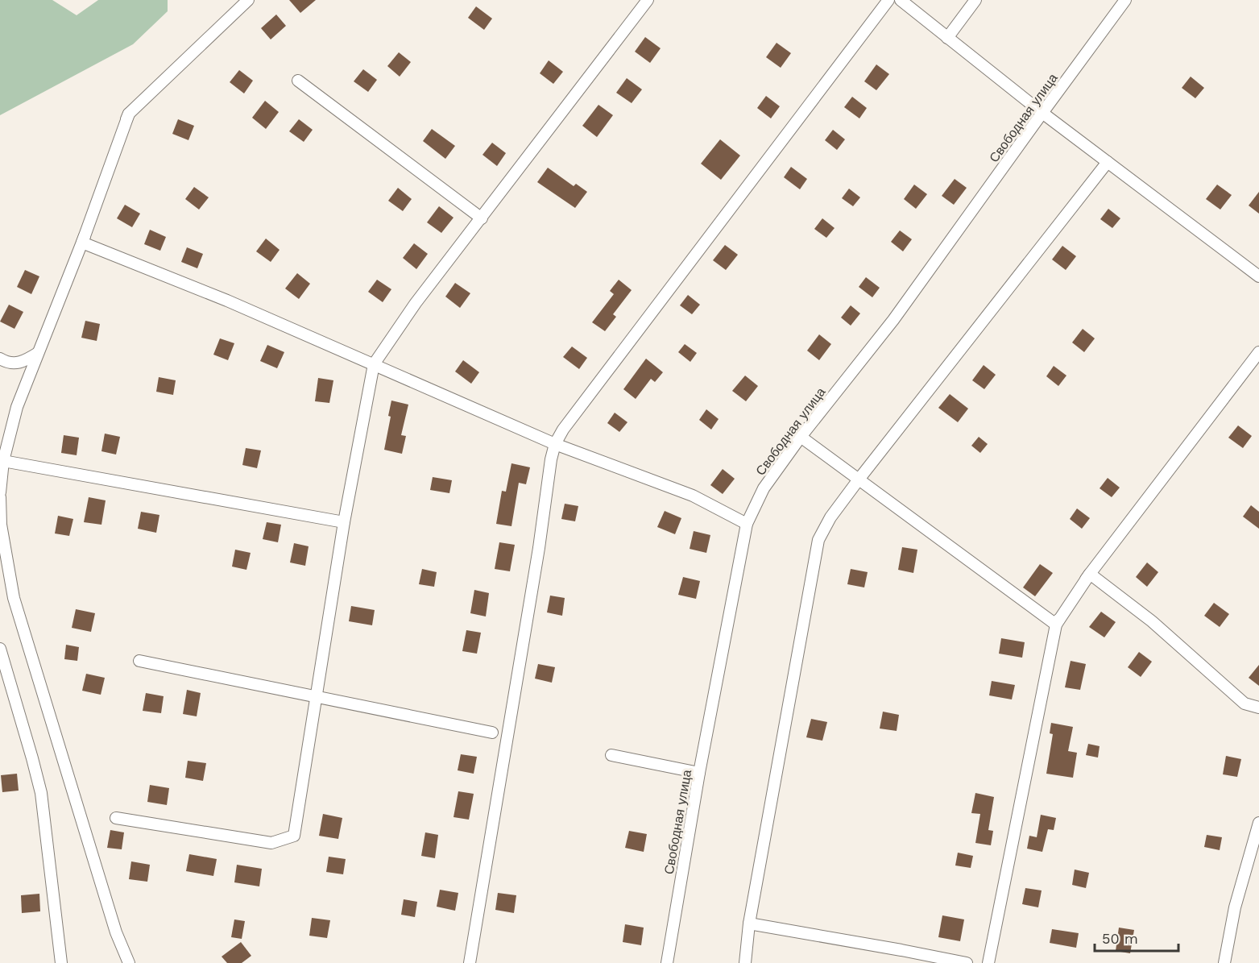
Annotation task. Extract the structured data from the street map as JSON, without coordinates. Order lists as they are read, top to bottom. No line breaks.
{"streets":{"street":["Свободная улица"]},"scale_bar":"50 m"}
